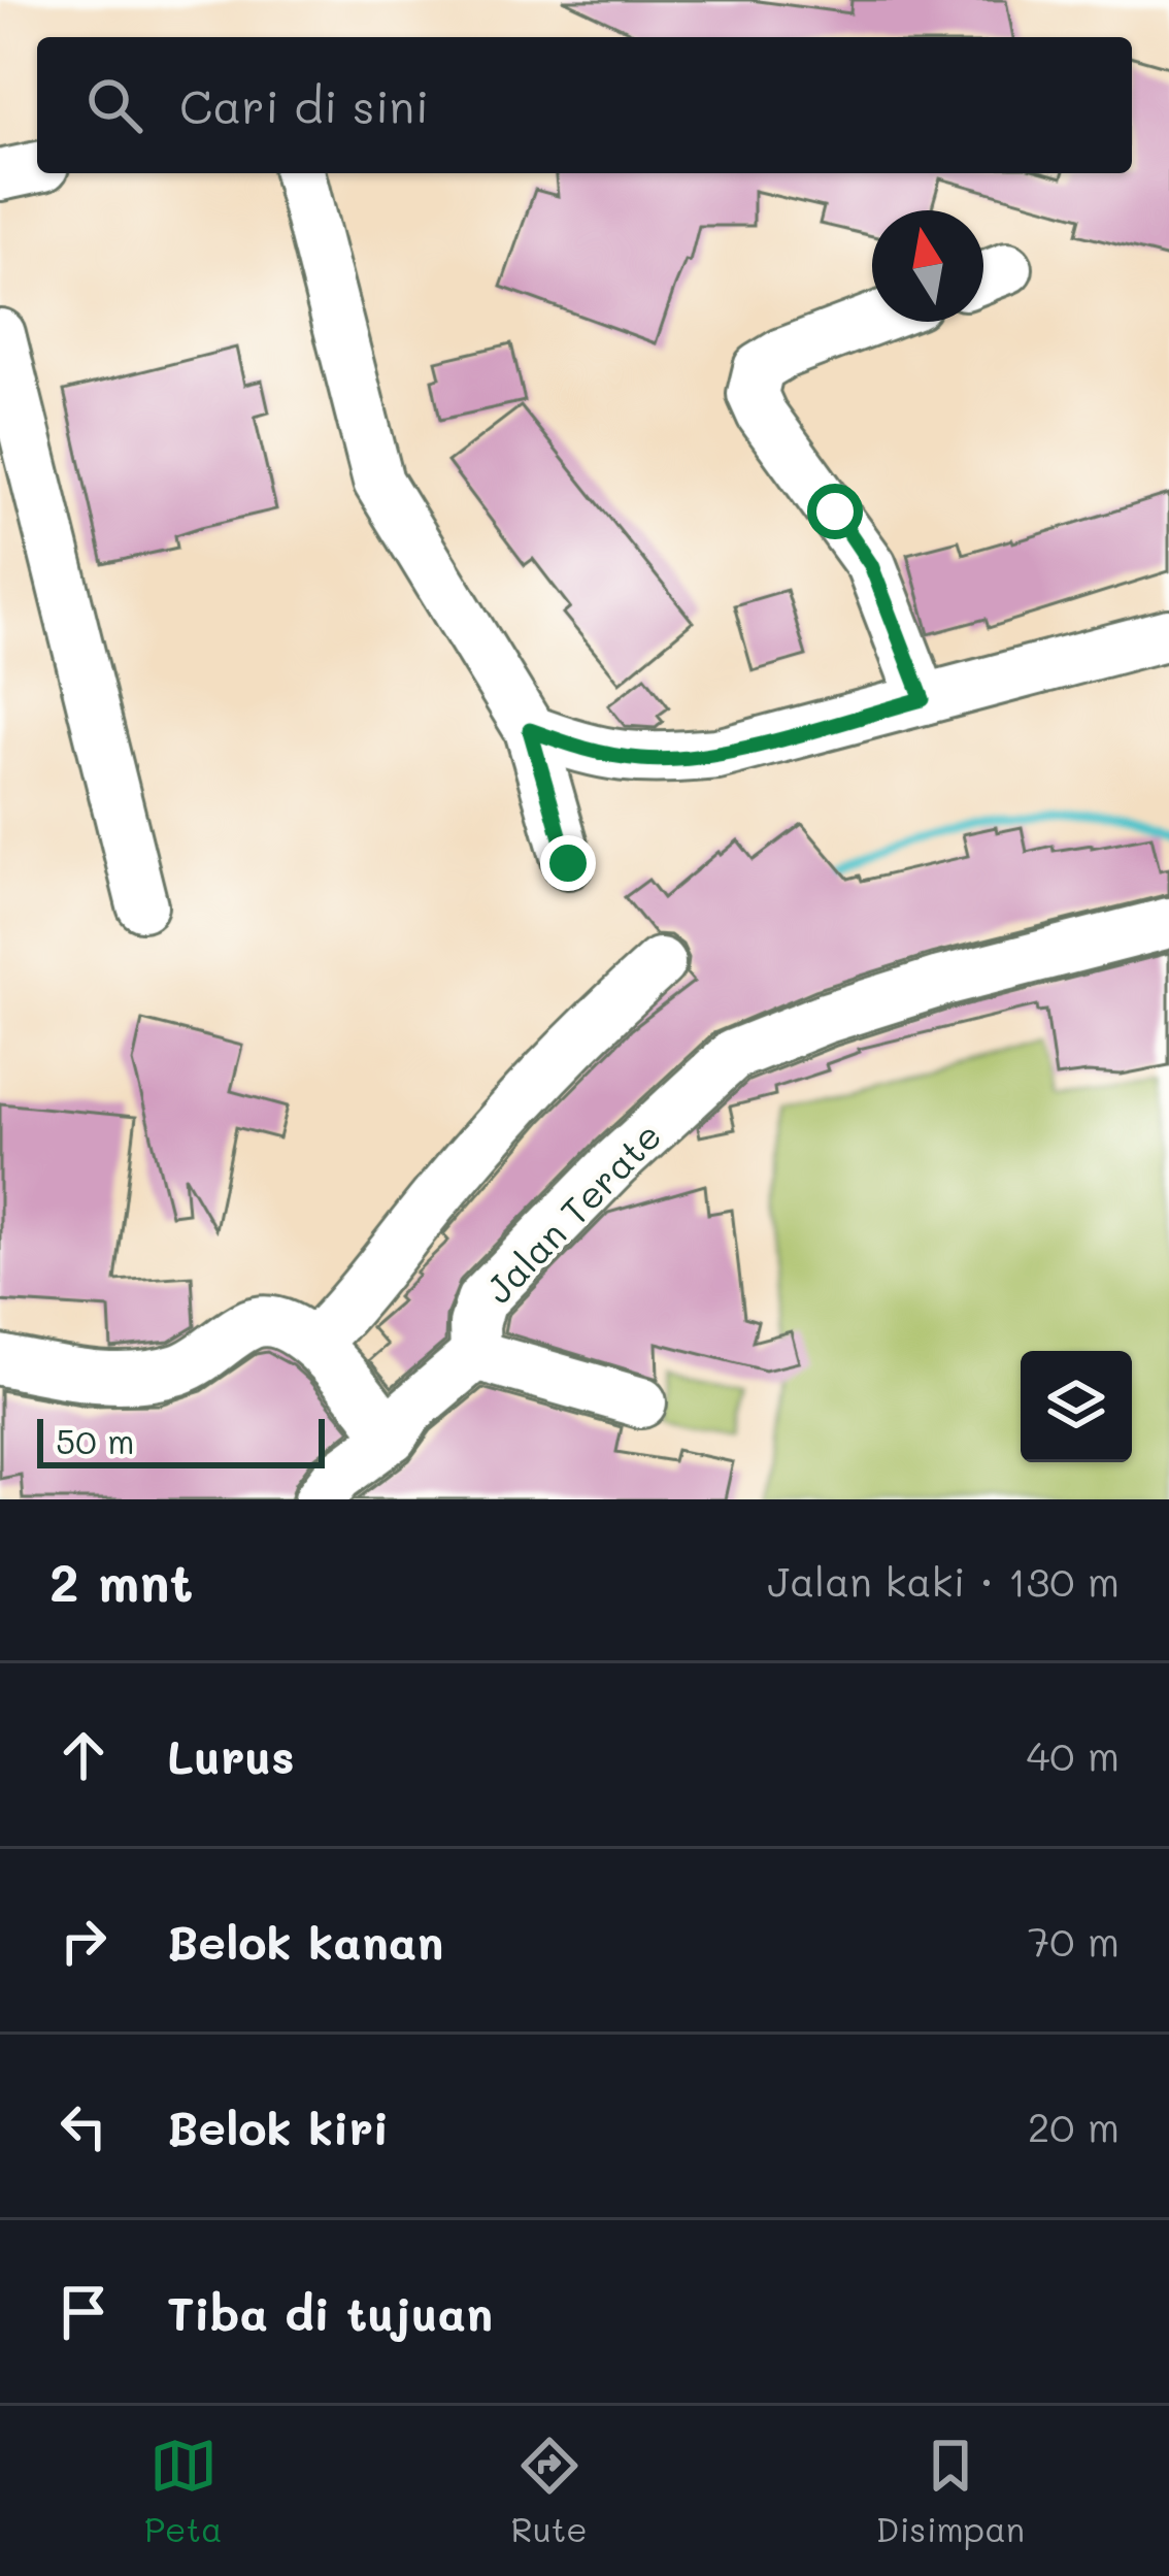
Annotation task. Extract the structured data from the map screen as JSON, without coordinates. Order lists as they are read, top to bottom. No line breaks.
{"streets":{"street":["Jalan Terate"]},"scale_bar":"50 m","north":"top","page":{"search":"Cari di sini","scale":"50 m","heading":["2 mnt","Jalan kaki · 130 m"],"list":[["Lurus","40 m"],["Belok kanan","70 m"],["Belok kiri","20 m"],"Tiba di tujuan"],"nav":["Peta","Rute","Disimpan"]}}
